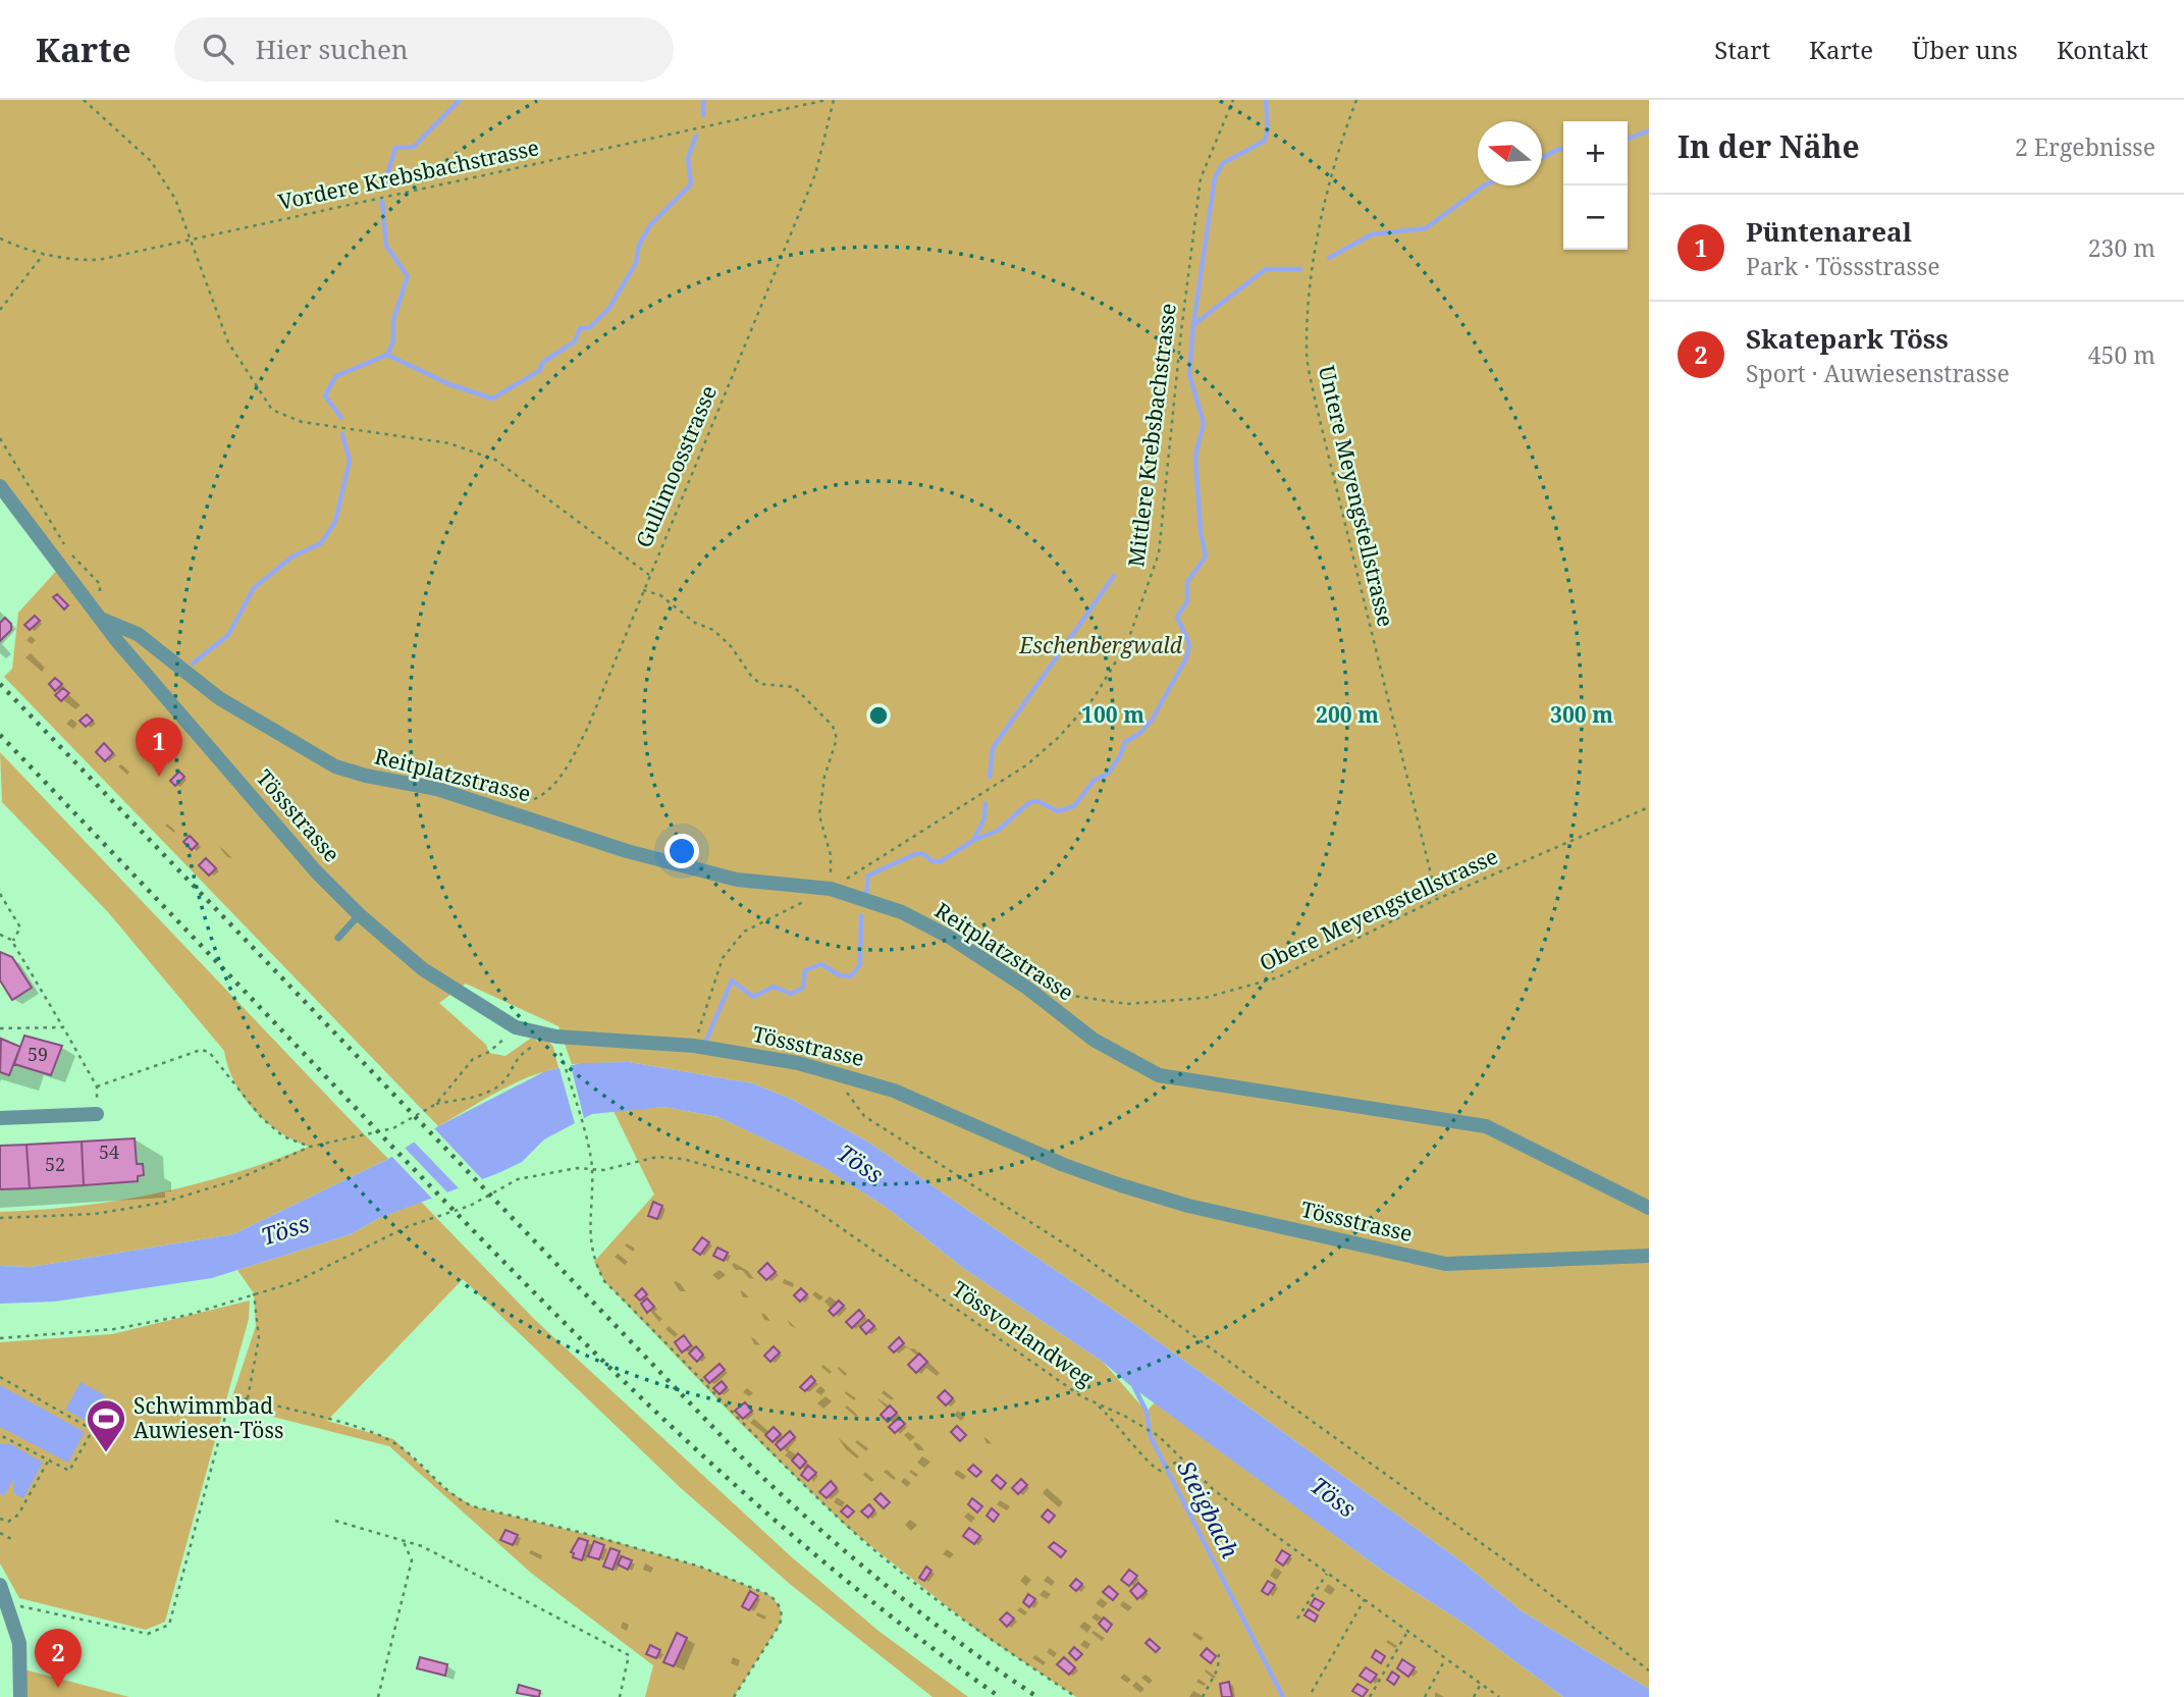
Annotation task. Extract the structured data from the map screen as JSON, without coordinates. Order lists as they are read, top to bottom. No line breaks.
{"streets":{"street":["Reitplatzstrasse","Tössstrasse"],"path":["Vordere Krebsbachstrasse","Mittlere Krebsbachstrasse","Gullimoosstrasse","Untere Meyengstellstrasse","Obere Meyengstellstrasse","Tössvorlandweg"]},"crossings":[["Mittlere Krebsbachstrasse","Reitplatzstrasse"],["Gullimoosstrasse","Reitplatzstrasse"],["Untere Meyengstellstrasse","Obere Meyengstellstrasse"],["Reitplatzstrasse","Tössstrasse"]],"water":["Töss","Steigbach"],"parks":["Eschenbergwald"],"places":{"sports":["Schwimmbad Auwiesen-Töss"]},"house_numbers":["59","54","52"],"north":"left","page":{"header":"Karte","search":"Hier suchen","nav":["Start","Karte","Über uns","Kontakt"],"heading":["In der Nähe","2 Ergebnisse"],"map_buttons":["+","−"],"list":[{"mark":"1","name":"Püntenareal","note":"Park · Tössstrasse","value":"230 m"},{"mark":"2","name":"Skatepark Töss","note":"Sport · Auwiesenstrasse","value":"450 m"}],"pins":["1","2"]},"rings":["100 m","200 m","300 m"]}
